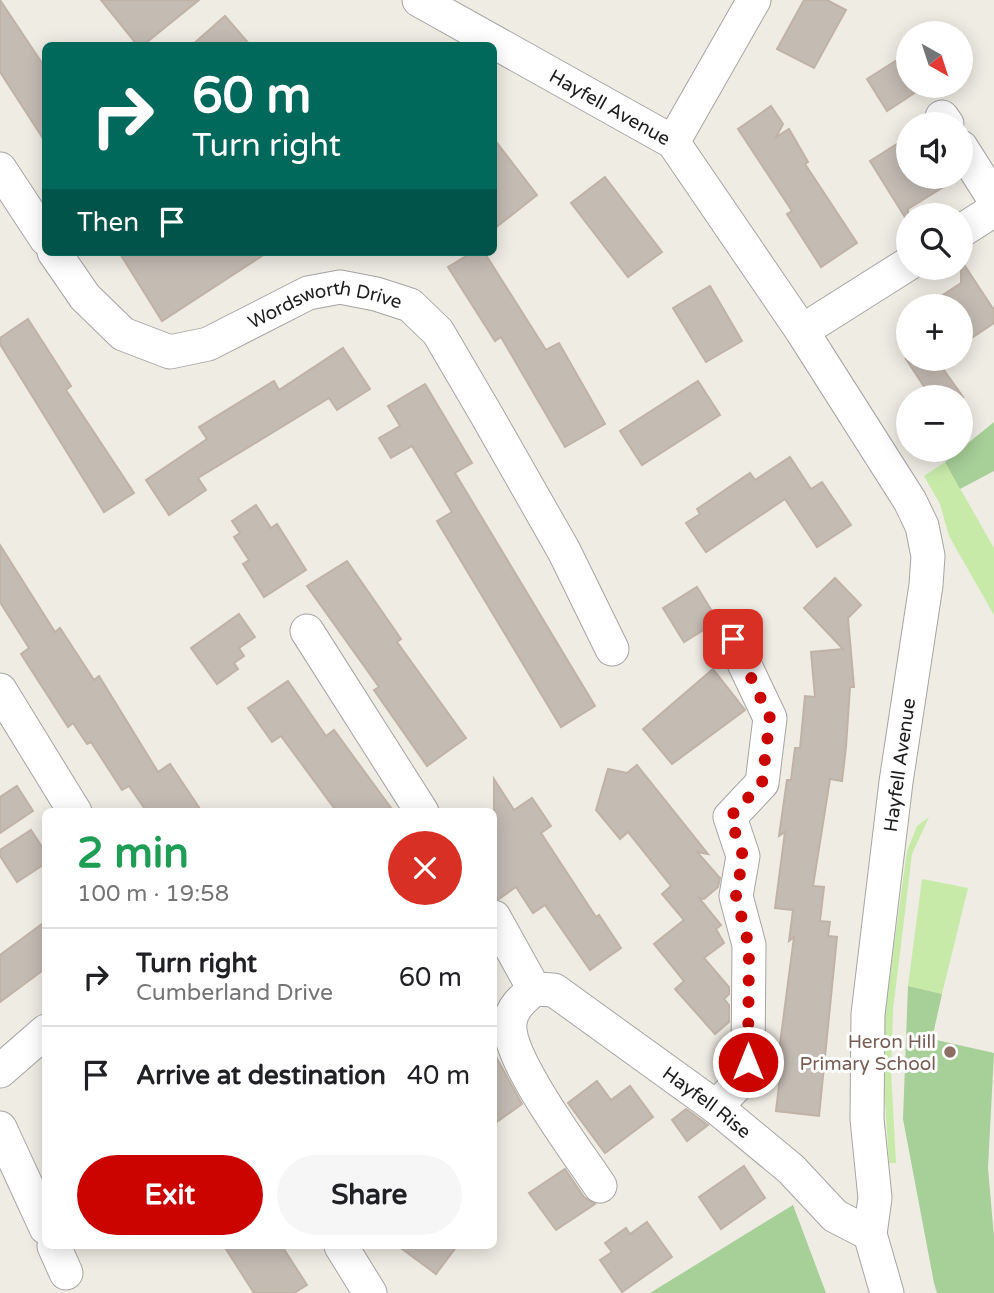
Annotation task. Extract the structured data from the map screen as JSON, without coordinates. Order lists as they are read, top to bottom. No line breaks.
{"streets":{"street":["Hayfell Avenue","Wordsworth Drive","Hayfell Rise"]},"crossings":[["Hayfell Avenue","Hayfell Rise"]],"places":["Heron Hill Primary School"],"north":"bottom right","page":{"map_buttons":["+","−"],"turn":["60 m","Turn right"],"then":"Then","heading":["2 min","100 m · 19:58"],"list":[{"name":"Turn right","note":"Cumberland Drive","value":"60 m"},{"name":"Arrive at destination","value":"40 m"}],"buttons":["Exit","Share"]}}
